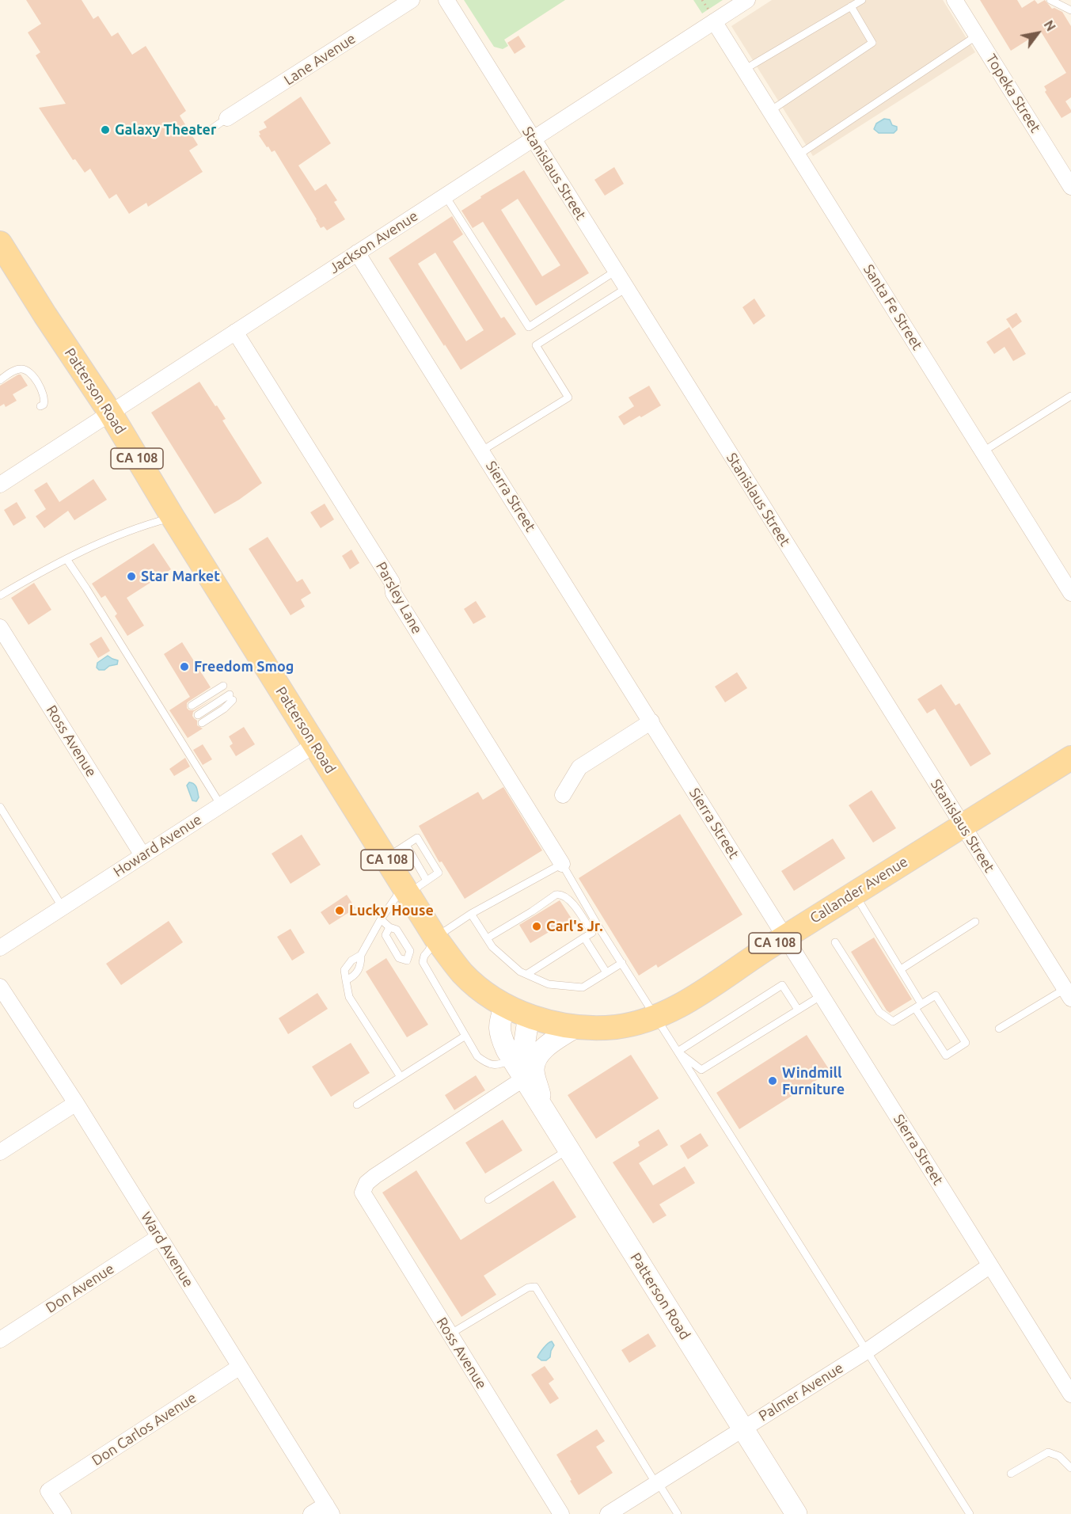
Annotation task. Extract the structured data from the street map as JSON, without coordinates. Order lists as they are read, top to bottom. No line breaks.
{"streets":{"main road":["Patterson Road","CA 108","Callander Avenue"],"street":["Lane Avenue","Topeka Street","Stanislaus Street","Jackson Avenue","Santa Fe Street","Sierra Street","Parsley Lane","Ross Avenue","Howard Avenue","Ward Avenue","Don Avenue","Palmer Avenue","Don Carlos Avenue"]},"crossings":[["Stanislaus Street","Jackson Avenue"],["Stanislaus Street","Callander Avenue"],["Jackson Avenue","Santa Fe Street"],["Jackson Avenue","Patterson Road"],["Jackson Avenue","Sierra Street"],["Jackson Avenue","Parsley Lane"],["Patterson Road","Ross Avenue"],["Patterson Road","Howard Avenue"],["Patterson Road","Callander Avenue"],["Patterson Road","Palmer Avenue"],["Sierra Street","Callander Avenue"],["Sierra Street","Palmer Avenue"],["Ross Avenue","Howard Avenue"],["Ward Avenue","Don Avenue"],["Ward Avenue","Don Carlos Avenue"]],"places":["Galaxy Theater","Star Market","Freedom Smog","Lucky House","Carl's Jr.","Windmill Furniture"],"north":"top right"}
